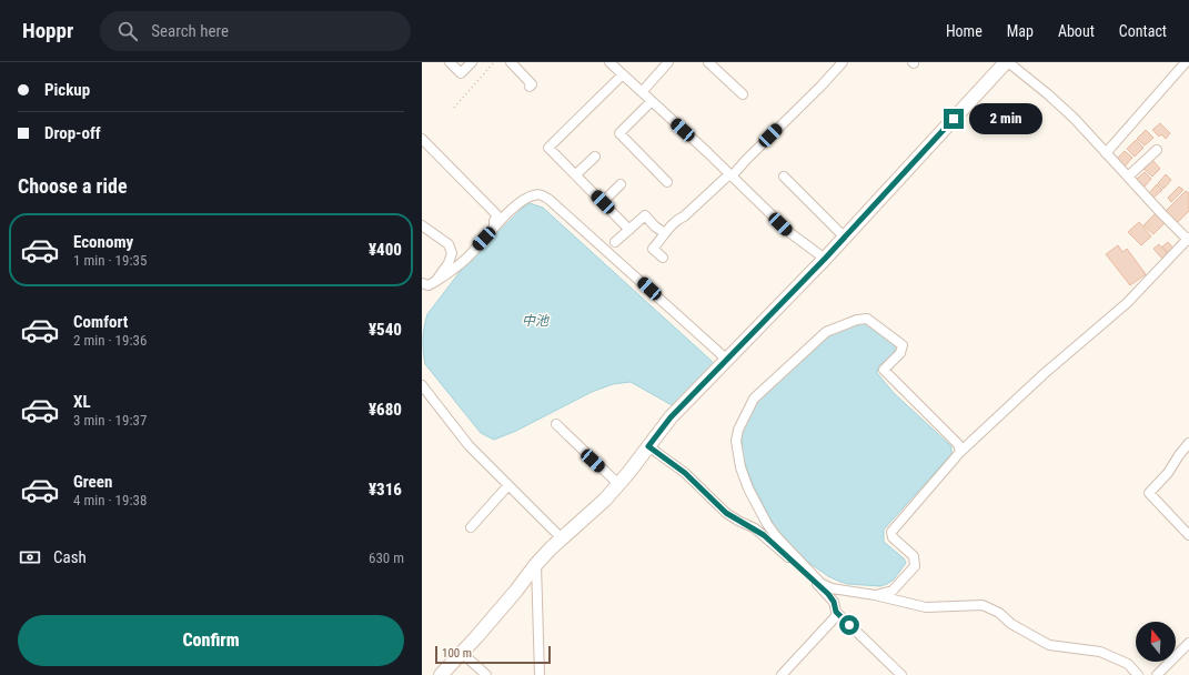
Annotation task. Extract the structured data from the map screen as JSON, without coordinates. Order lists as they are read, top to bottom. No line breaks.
{"water":["中池"],"scale_bar":"100 m","north":"top","page":{"header":"Hoppr","search":"Search here","nav":["Home","Map","About","Contact"],"banner":["Pickup","Drop-off"],"bubble":"2 min","heading":"Choose a ride","list":[{"name":"Economy","note":"1 min · 19:35","value":"¥400"},{"name":"Comfort","note":"2 min · 19:36","value":"¥540"},{"name":"XL","note":"3 min · 19:37","value":"¥680"},{"name":"Green","note":"4 min · 19:38","value":"¥316"}],"pay":["Cash","630 m"],"buttons":"Confirm","scale":"100 m"}}
